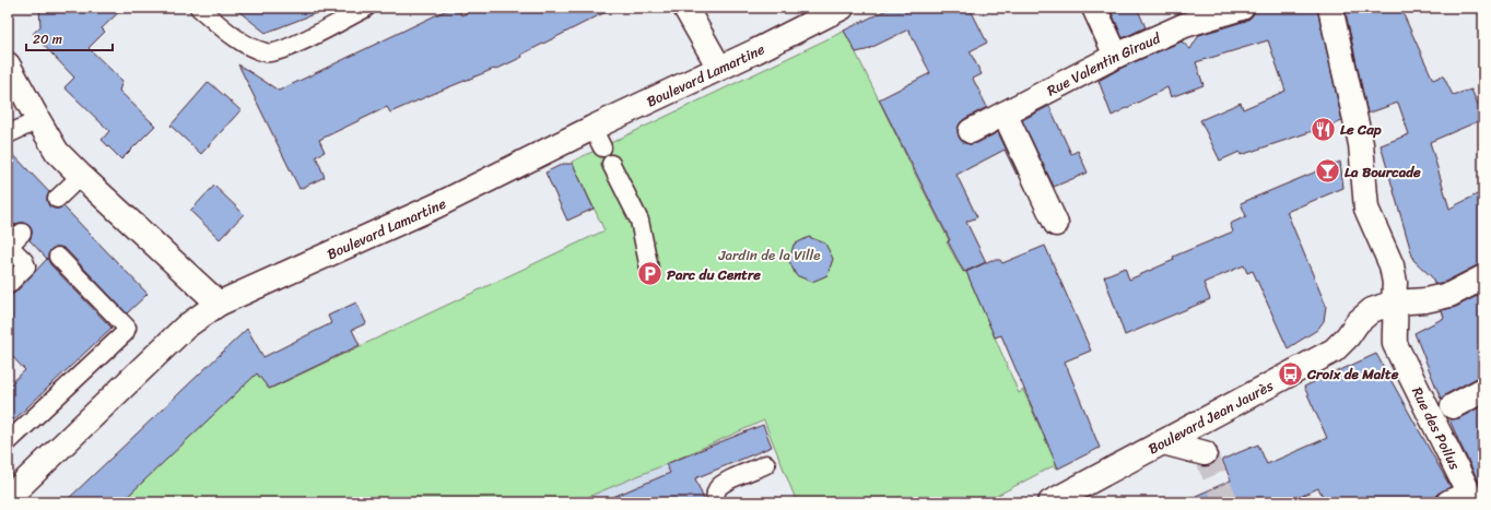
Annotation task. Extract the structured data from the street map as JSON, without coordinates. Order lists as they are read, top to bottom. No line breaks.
{"streets":{"street":["Rue Valentin Giraud","Boulevard Lamartine","Boulevard Jean Jaurès","Rue des Poilus"]},"crossings":[["Boulevard Jean Jaurès","Rue des Poilus"]],"parks":["Jardin de la Ville"],"places":{"restaurant":["Le Cap"],"bar":["La Bourcade"],"parking":["Parc du Centre"],"bus stop":["Croix de Malte"]},"scale_bar":"20 m"}
